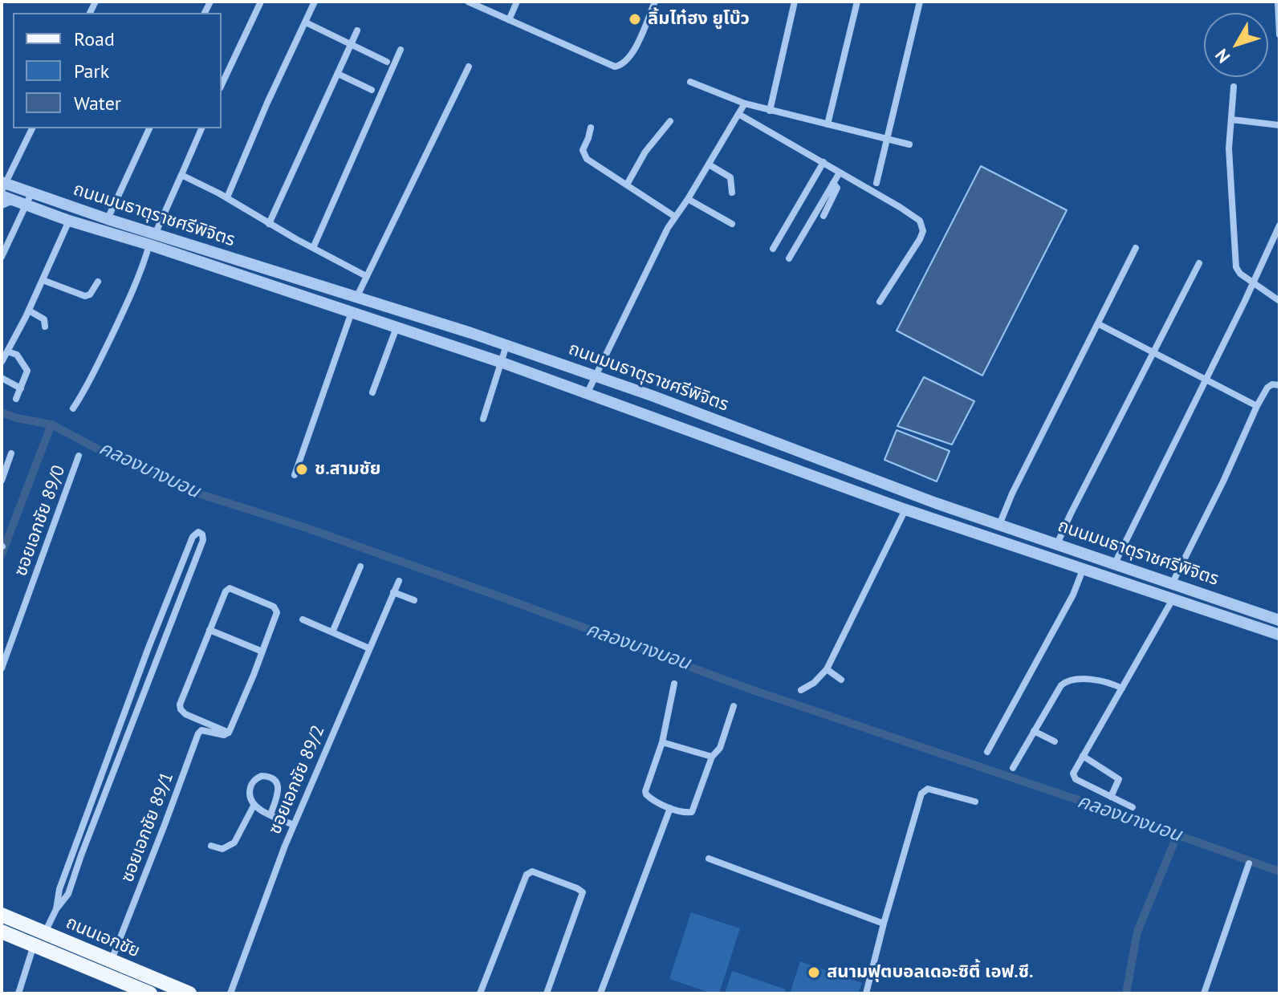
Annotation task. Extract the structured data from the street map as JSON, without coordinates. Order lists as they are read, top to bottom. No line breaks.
{"streets":{"main road":["ถนนเอกชัย"],"street":["ถนนมนธาตุราชศรีพิจิตร","ซอยเอกชัย 89/0","ซอยเอกชัย 89/2","ซอยเอกชัย 89/1"]},"crossings":[["ซอยเอกชัย 89/1","ถนนเอกชัย"]],"water":["คลองบางบอน"],"places":["ลิ้มไท๋ฮง ยูโบ๊ว","ช.สามชัย","สนามฟุตบอลเดอะซิตี้ เอฟ.ซี."],"legend":["Road","Park","Water"],"north":"bottom left"}
